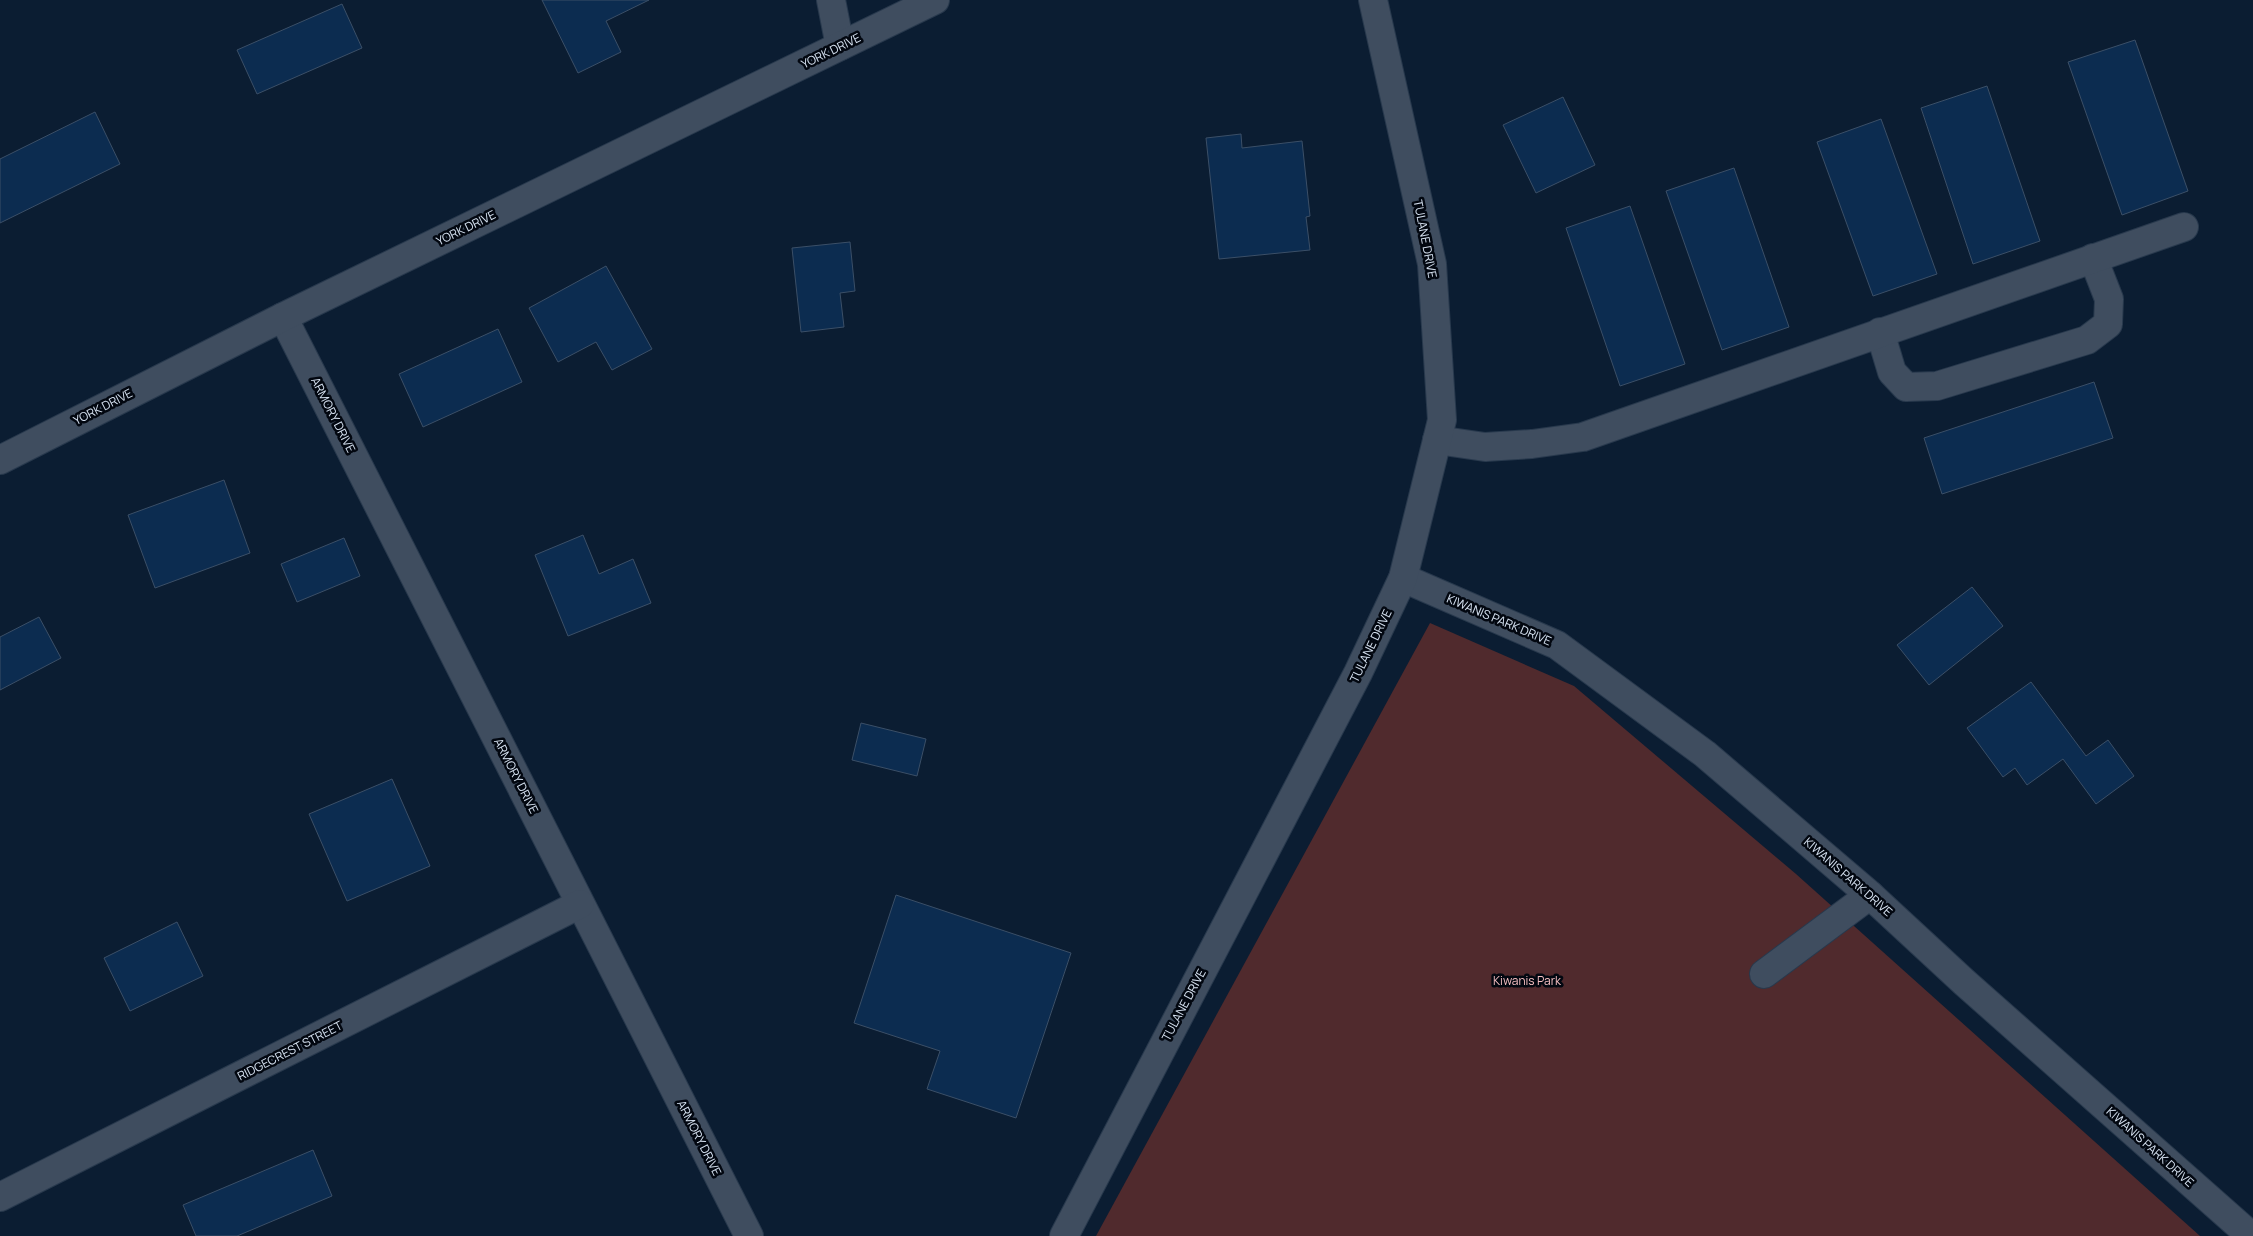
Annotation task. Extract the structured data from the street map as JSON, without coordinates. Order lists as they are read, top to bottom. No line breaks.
{"streets":{"street":["YORK DRIVE","TULANE DRIVE","ARMORY DRIVE","KIWANIS PARK DRIVE","RIDGECREST STREET"]},"crossings":[["YORK DRIVE","ARMORY DRIVE"],["TULANE DRIVE","KIWANIS PARK DRIVE"],["ARMORY DRIVE","RIDGECREST STREET"]],"parks":["Kiwanis Park"]}
